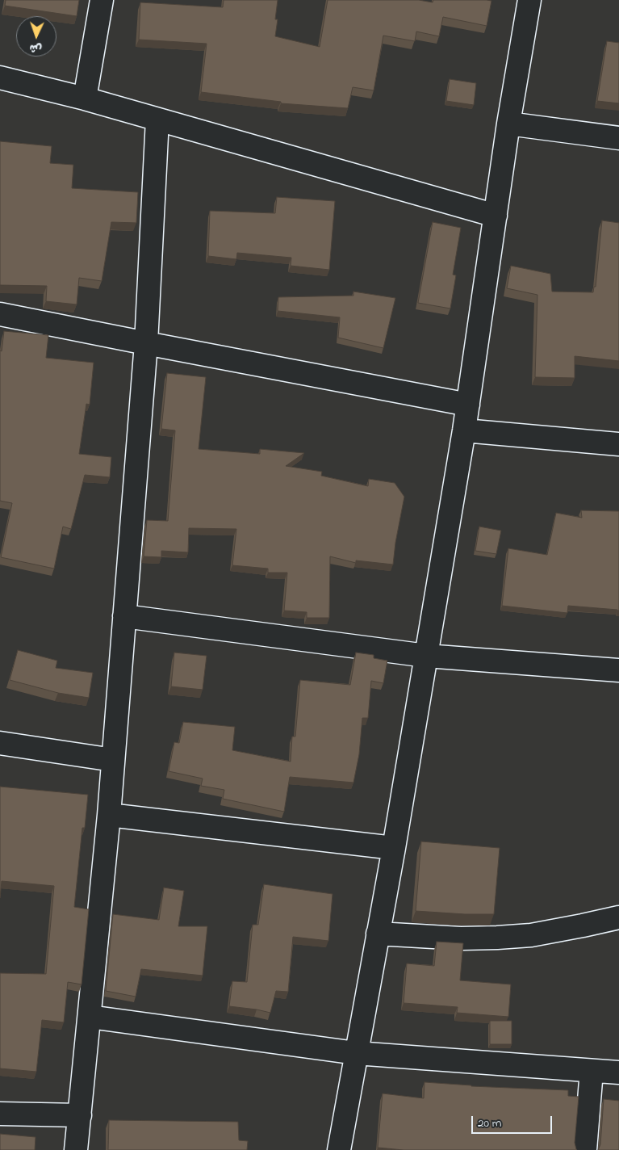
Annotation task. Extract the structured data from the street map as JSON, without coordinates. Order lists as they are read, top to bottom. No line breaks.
{"scale_bar":"20 m","north":"bottom"}
